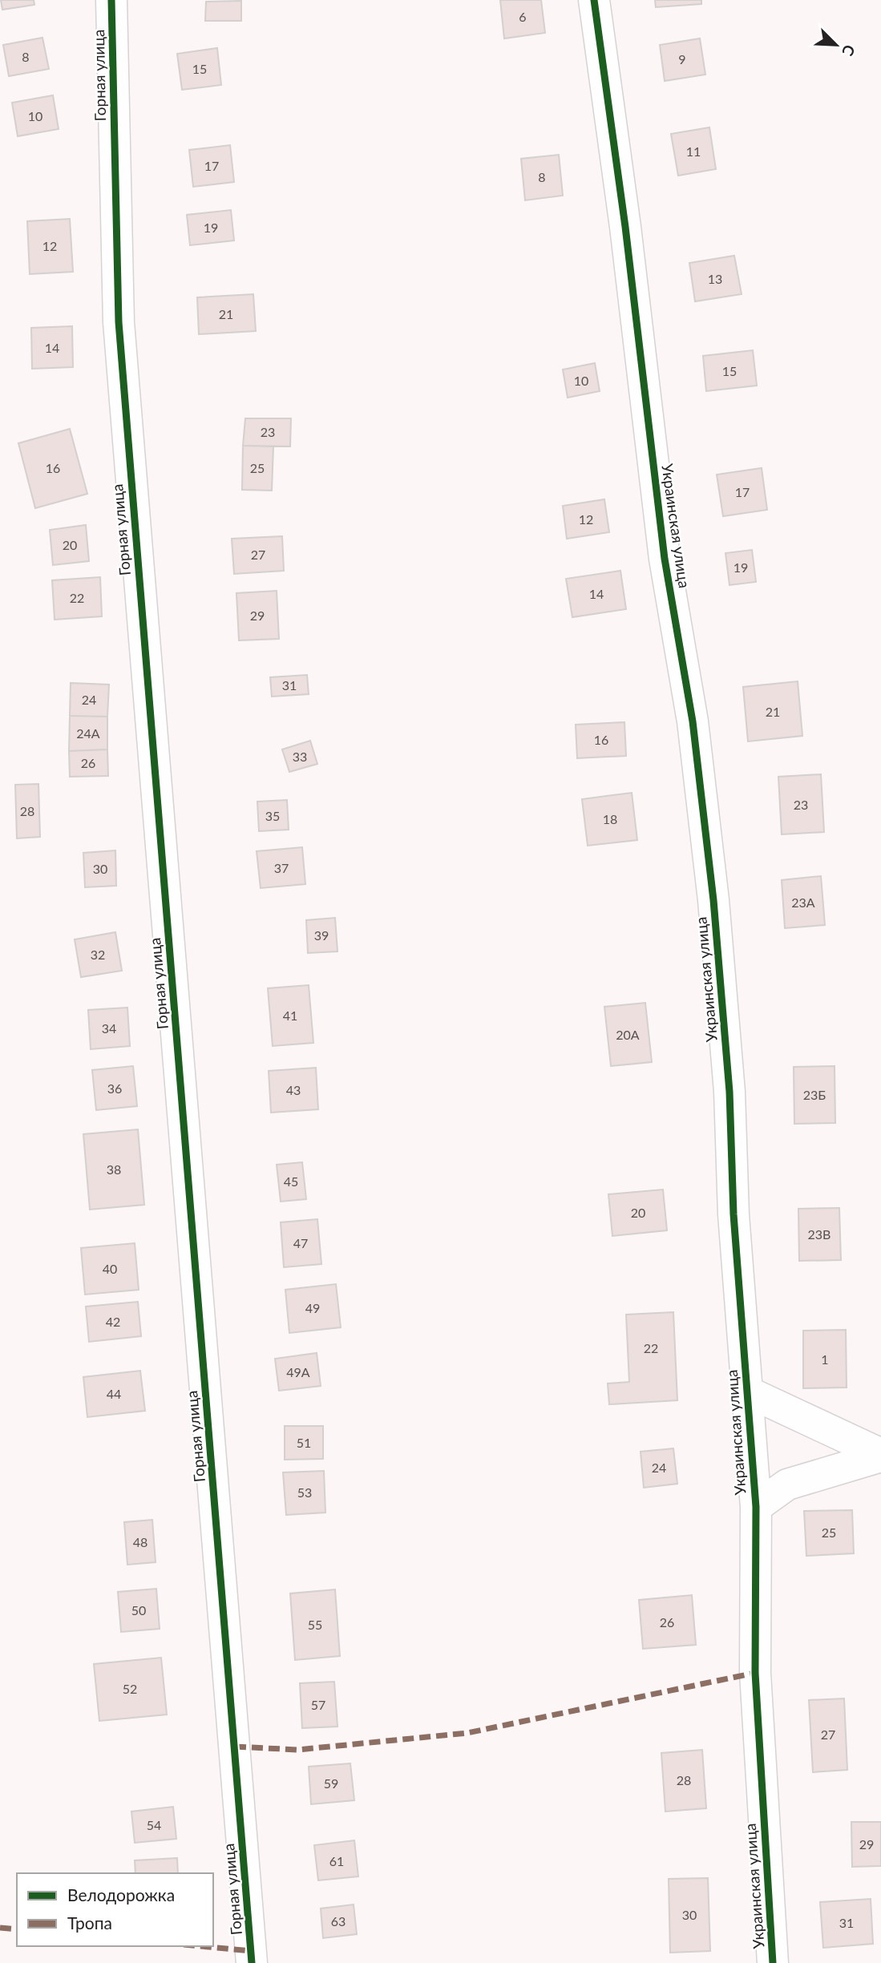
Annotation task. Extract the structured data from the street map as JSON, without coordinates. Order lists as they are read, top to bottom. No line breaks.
{"streets":{"street":["Горная улица","Украинская улица"]},"house_numbers":["6","8","9","15","10","11","17","8","19","12","13","21","14","15","10","23","16","25","17","12","20","27","19","14","22","29","31","24","21","24А","16","33","26","23","28","35","18","37","30","23А","39","32","41","34","20А","36","43","23Б","38","45","20","23В","47","40","49","42","22","1","49А","44","51","24","53","25","48","50","26","55","52","57","27","28","59","54","29","61","30","63","31"],"legend":["Велодорожка","Тропа"],"north":"bottom right"}
